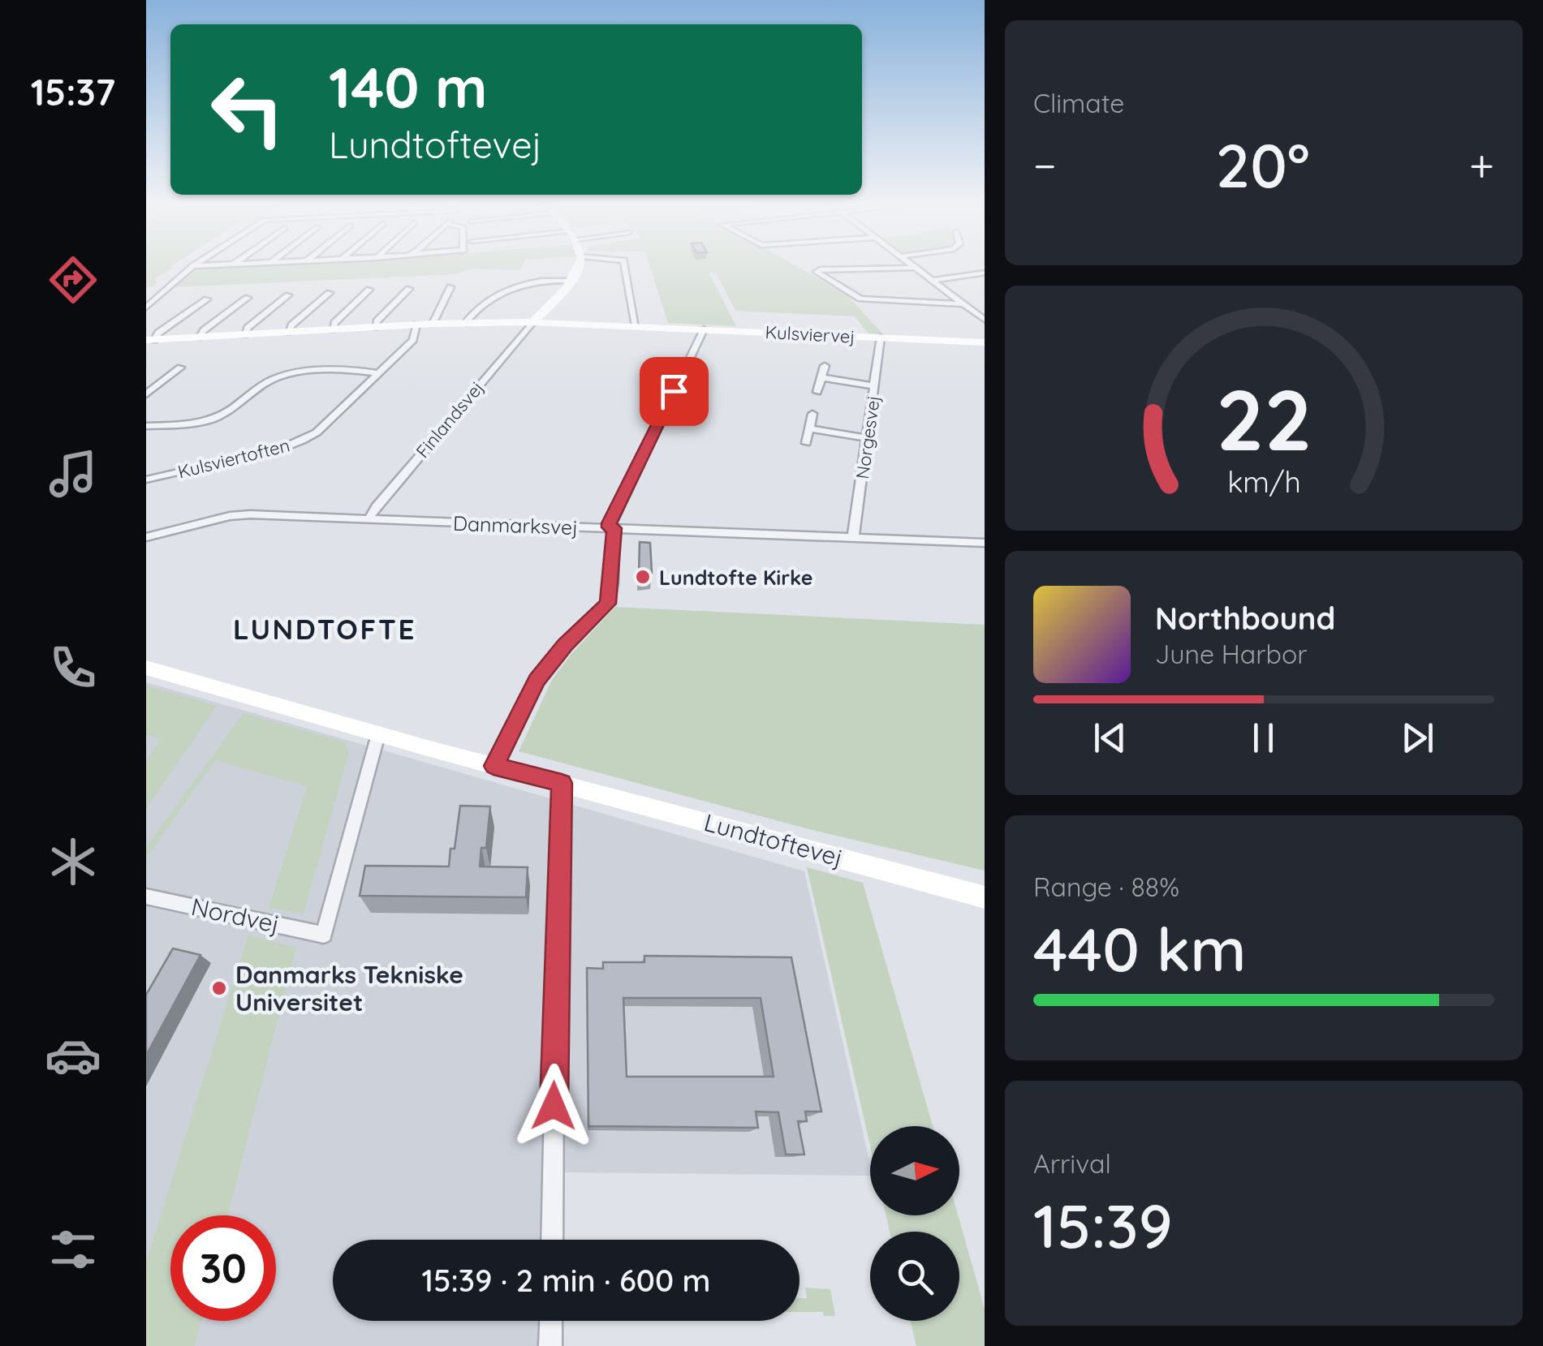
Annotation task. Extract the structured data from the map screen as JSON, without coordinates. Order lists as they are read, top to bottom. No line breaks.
{"streets":{"street":["Kulsviervej","Finlandsvej","Norgesvej","Kulsviertoften","Danmarksvej","Lundtoftevej","Nordvej"]},"crossings":[["Kulsviervej","Finlandsvej"],["Kulsviervej","Norgesvej"],["Kulsviervej","Kulsviertoften"],["Finlandsvej","Danmarksvej"],["Norgesvej","Danmarksvej"],["Lundtoftevej","Nordvej"]],"districts":["LUNDTOFTE"],"places":["Lundtofte Kirke","Danmarks Tekniske Universitet"],"north":"right","page":{"tabs":"15:37","tile":["Climate",["Range · 88%","440 km"],["Arrival","15:39"]],"turn":["140 m","Lundtoftevej"],"heat":["−","20°","+"],"song":["Northbound","June Harbor"],"limit":"30","trip":"15:39 · 2 min · 600 m","gauge":["22","km/h"]}}
